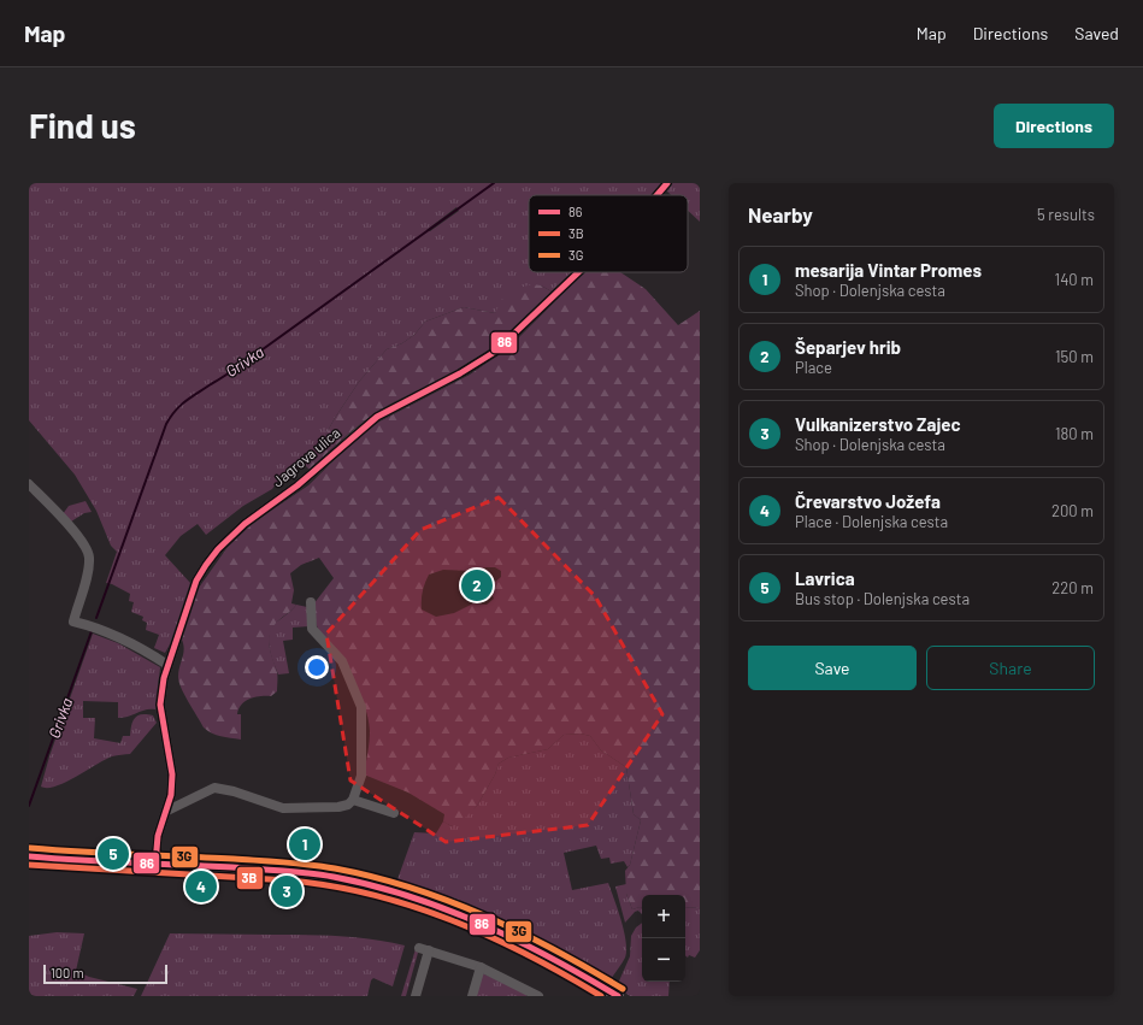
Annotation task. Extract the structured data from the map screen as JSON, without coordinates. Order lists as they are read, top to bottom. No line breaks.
{"streets":{"street":["Jagrova ulica"]},"water":["Grivka"],"lines":["transit line 86","transit line 3G","transit line 3B"],"legend":["86","3B","3G"],"scale_bar":"100 m","page":{"header":"Map","nav":["Map","Directions","Saved"],"buttons":["Directions",["Save","Share"]],"title":"Find us","heading":["Nearby","5 results"],"list":[{"mark":"1","name":"mesarija Vintar Promes","note":"Shop · Dolenjska cesta","value":"140 m"},{"mark":"2","name":"Šeparjev hrib","note":"Place","value":"150 m"},{"mark":"3","name":"Vulkanizerstvo Zajec","note":"Shop · Dolenjska cesta","value":"180 m"},{"mark":"4","name":"Črevarstvo Jožefa","note":"Place · Dolenjska cesta","value":"200 m"},{"mark":"5","name":"Lavrica","note":"Bus stop · Dolenjska cesta","value":"220 m"}],"pins":["2","1","5","4","3"],"map_buttons":["+","−"],"scale":"100 m"}}
